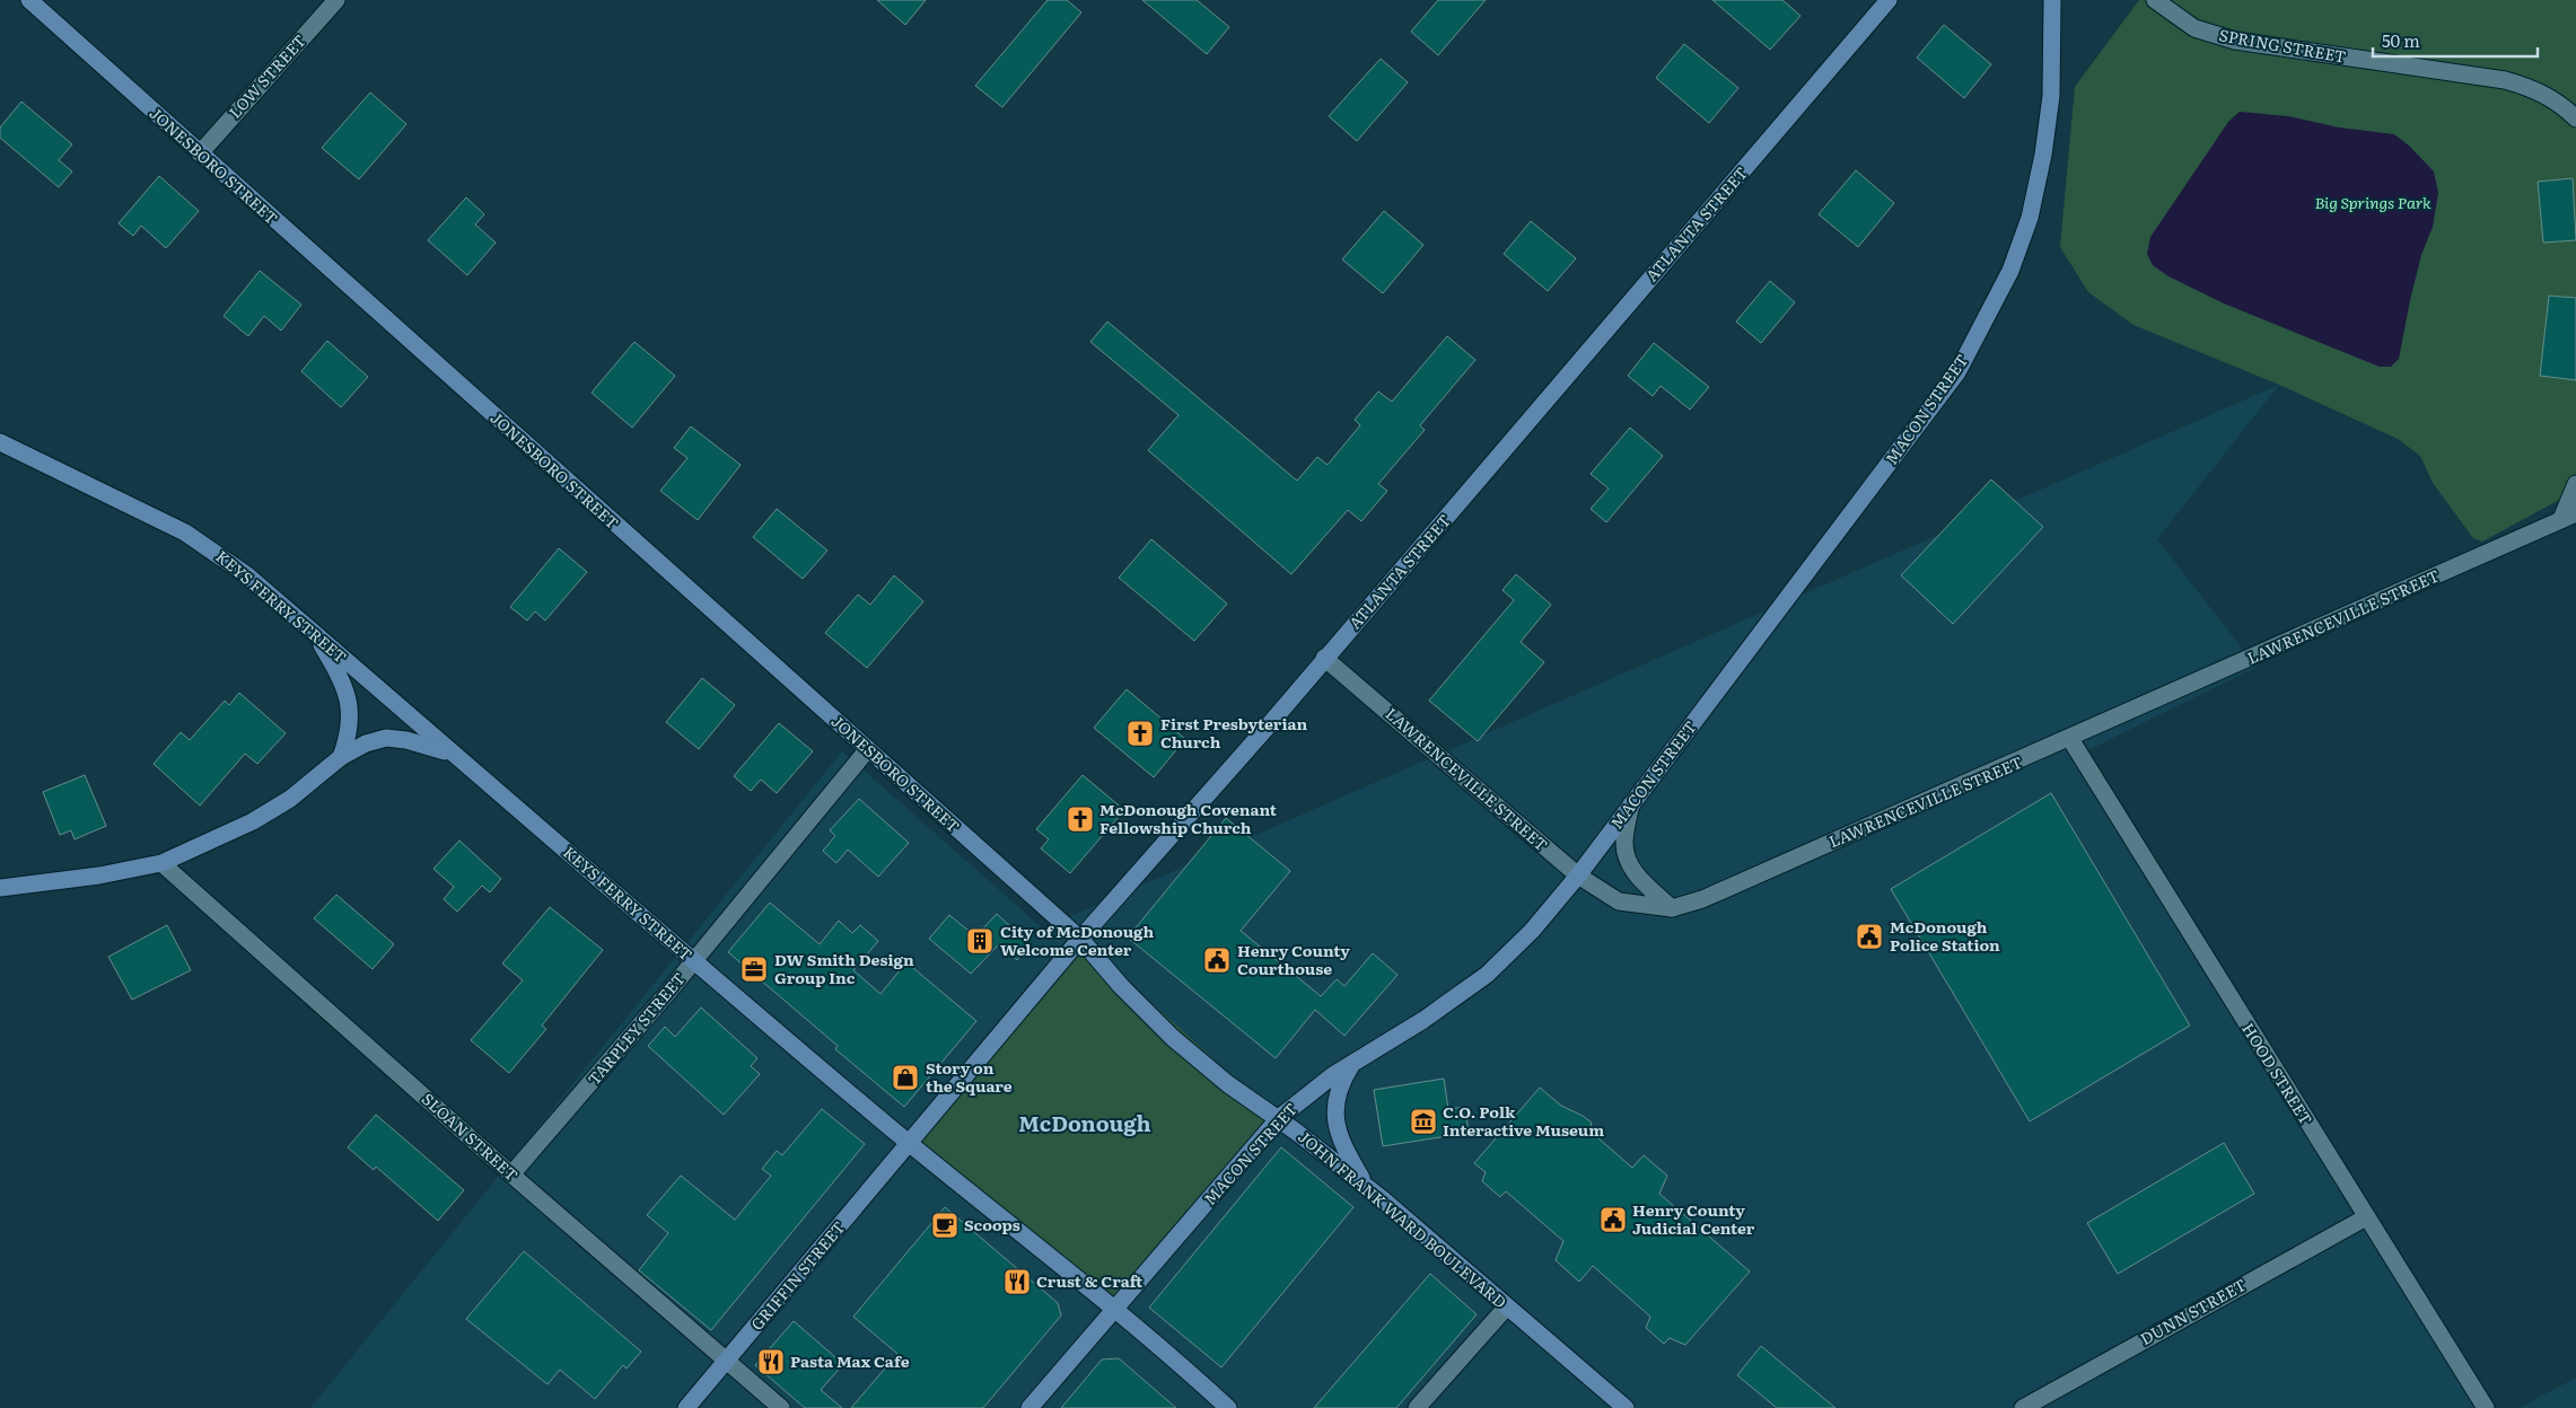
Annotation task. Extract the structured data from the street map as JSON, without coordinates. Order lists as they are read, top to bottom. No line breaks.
{"streets":{"main road":["JONESBORO STREET","ATLANTA STREET","MACON STREET","KEYS FERRY STREET","JOHN FRANK WARD BOULEVARD","GRIFFIN STREET"],"street":["SPRING STREET","LOW STREET","LAWRENCEVILLE STREET","TARPLEY STREET","HOOD STREET","SLOAN STREET","DUNN STREET"]},"crossings":[["LOW STREET","JONESBORO STREET"],["JONESBORO STREET","ATLANTA STREET"],["JONESBORO STREET","TARPLEY STREET"],["JONESBORO STREET","JOHN FRANK WARD BOULEVARD"],["ATLANTA STREET","KEYS FERRY STREET"],["ATLANTA STREET","LAWRENCEVILLE STREET"],["ATLANTA STREET","JOHN FRANK WARD BOULEVARD"],["ATLANTA STREET","GRIFFIN STREET"],["MACON STREET","KEYS FERRY STREET"],["MACON STREET","LAWRENCEVILLE STREET"],["MACON STREET","JOHN FRANK WARD BOULEVARD"],["KEYS FERRY STREET","TARPLEY STREET"],["KEYS FERRY STREET","GRIFFIN STREET"],["LAWRENCEVILLE STREET","HOOD STREET"],["TARPLEY STREET","SLOAN STREET"],["HOOD STREET","DUNN STREET"],["SLOAN STREET","GRIFFIN STREET"]],"districts":["McDonough"],"parks":["Big Springs Park"],"places":{"church":["First Presbyterian Church","McDonough Covenant Fellowship Church"],"public building":["McDonough Police Station","Henry County Courthouse","Henry County Judicial Center"],"building":["City of McDonough Welcome Center"],"office":["DW Smith Design Group Inc"],"shop":["Story on the Square"],"museum":["C.O. Polk Interactive Museum"],"cafe":["Scoops"],"restaurant":["Crust & Craft","Pasta Max Cafe"]},"scale_bar":"50 m"}
